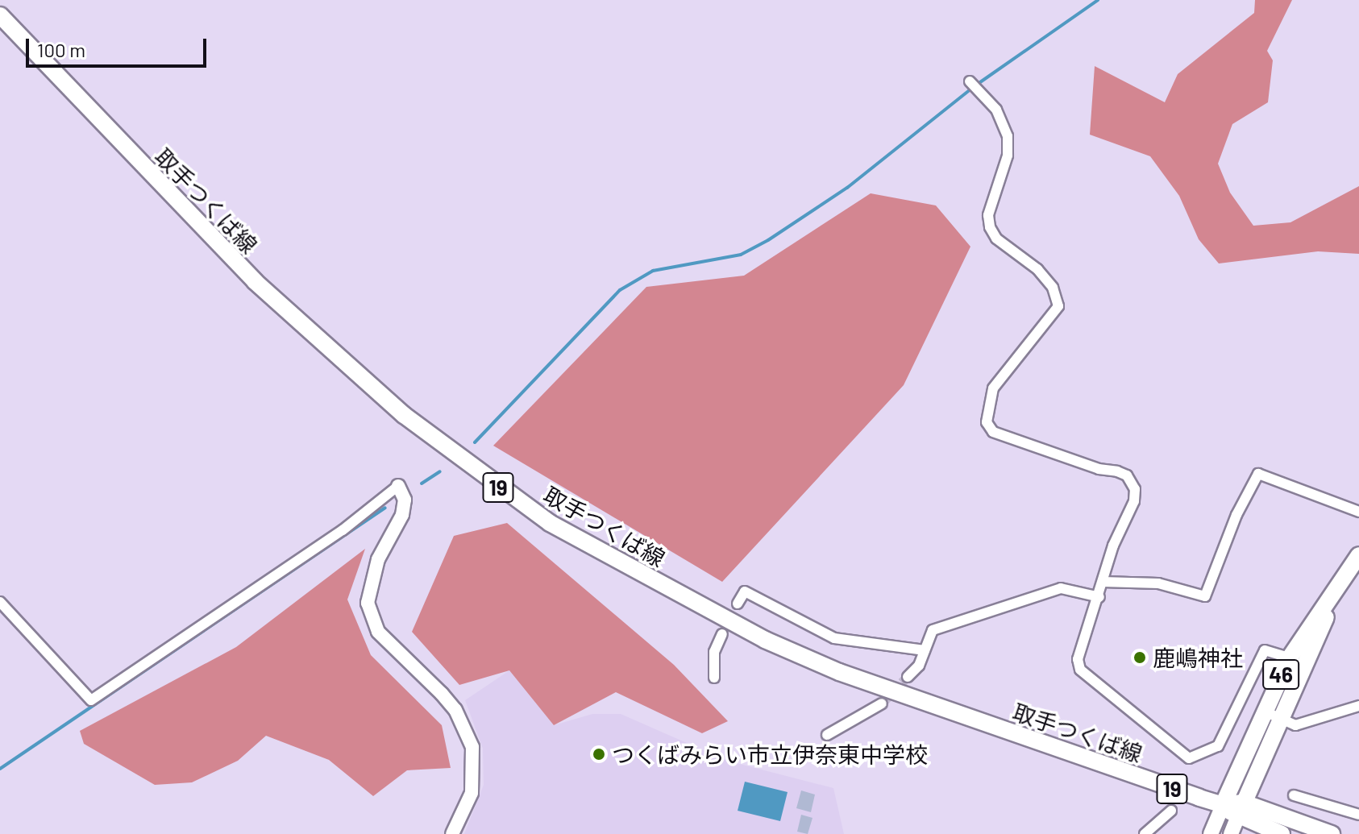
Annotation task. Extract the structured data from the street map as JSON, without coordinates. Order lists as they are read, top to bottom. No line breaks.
{"streets":{"main road":["取手つくば線","19","46"]},"crossings":[["取手つくば線","46"]],"places":["鹿嶋神社","つくばみらい市立伊奈東中学校"],"scale_bar":"100 m"}
